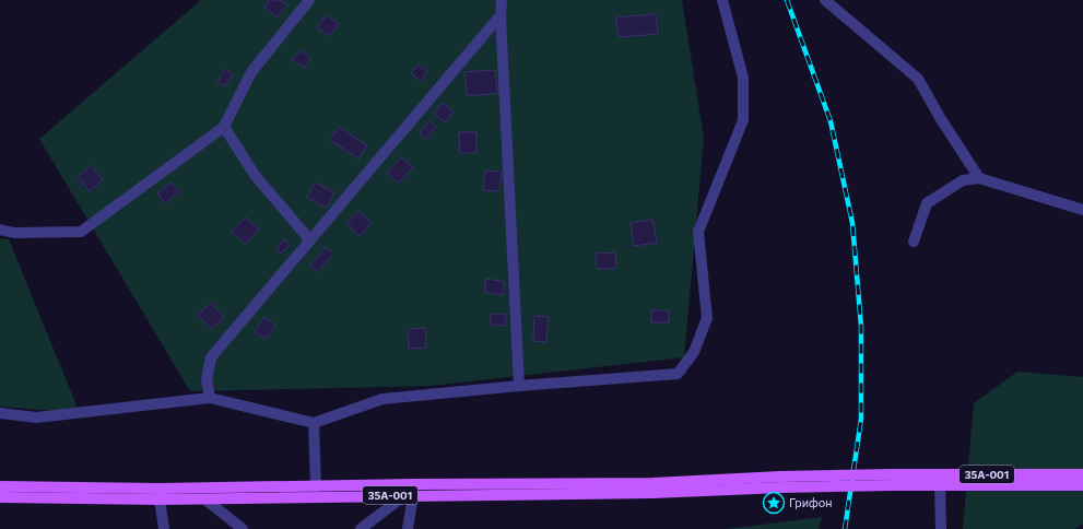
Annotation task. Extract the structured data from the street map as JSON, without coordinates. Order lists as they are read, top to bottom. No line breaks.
{"streets":{"main road":["35А-001"]},"places":{"place":["Грифон"]}}
